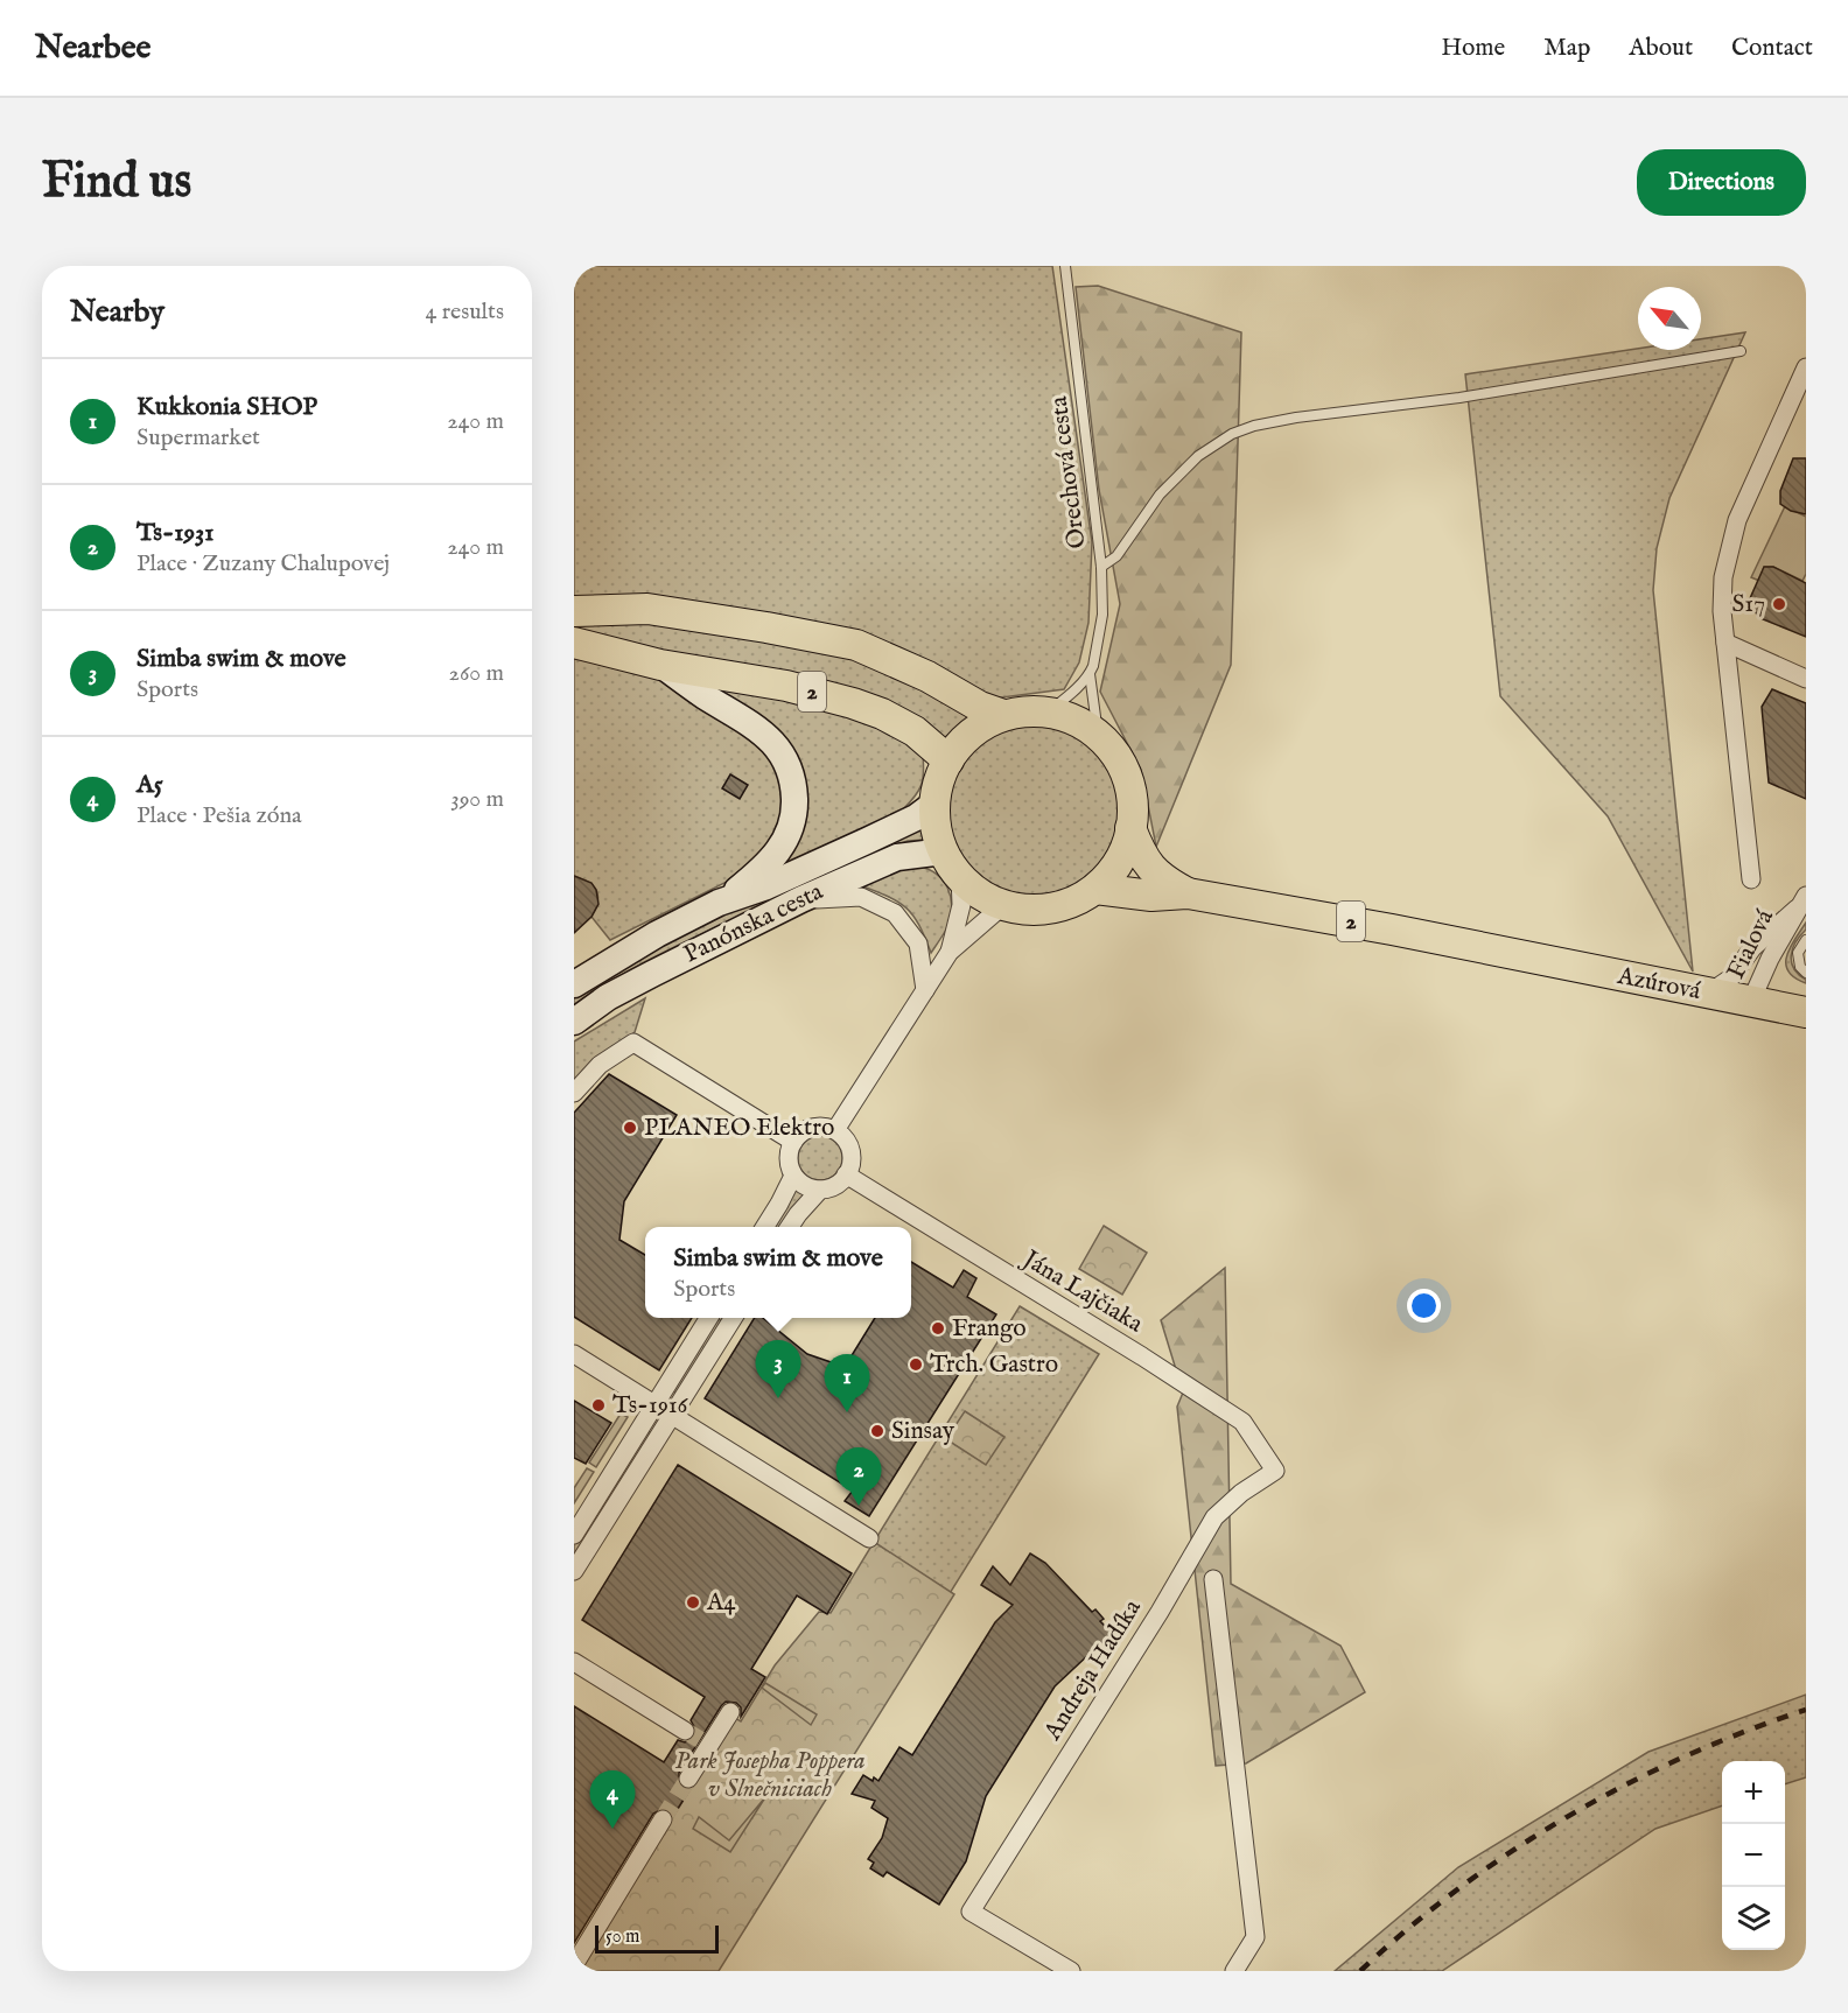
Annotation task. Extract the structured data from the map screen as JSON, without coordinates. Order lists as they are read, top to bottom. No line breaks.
{"streets":{"main road":["2","Panónska cesta","Azúrová"],"street":["Fialová","Jána Lajčiaka","Andreja Hadíka"],"lane":["Orechová cesta"]},"crossings":[["2","Panónska cesta"],["2","Azúrová"],["Fialová","Azúrová"],["Jána Lajčiaka","Andreja Hadíka"]],"parks":["Park Josepha Poppera v Slnečniciach"],"places":["S17","PLANEO Elektro","Frango","Trch. Gastro","Ts-1916","Sinsay","A4"],"scale_bar":"50 m","north":"top left","page":{"header":"Nearbee","nav":["Home","Map","About","Contact"],"buttons":"Directions","title":"Find us","heading":["Nearby","4 results"],"list":[{"mark":"1","name":"Kukkonia SHOP","note":"Supermarket","value":"240 m"},{"mark":"2","name":"Ts-1931","note":"Place · Zuzany Chalupovej","value":"240 m"},{"mark":"3","name":"Simba swim & move","note":"Sports","value":"260 m"},{"mark":"4","name":"A5","note":"Place · Pešia zóna","value":"390 m"}],"popup":["Simba swim & move","Sports"],"pins":["3","1","2","4"],"map_buttons":["+","−"],"scale":"50 m"}}
